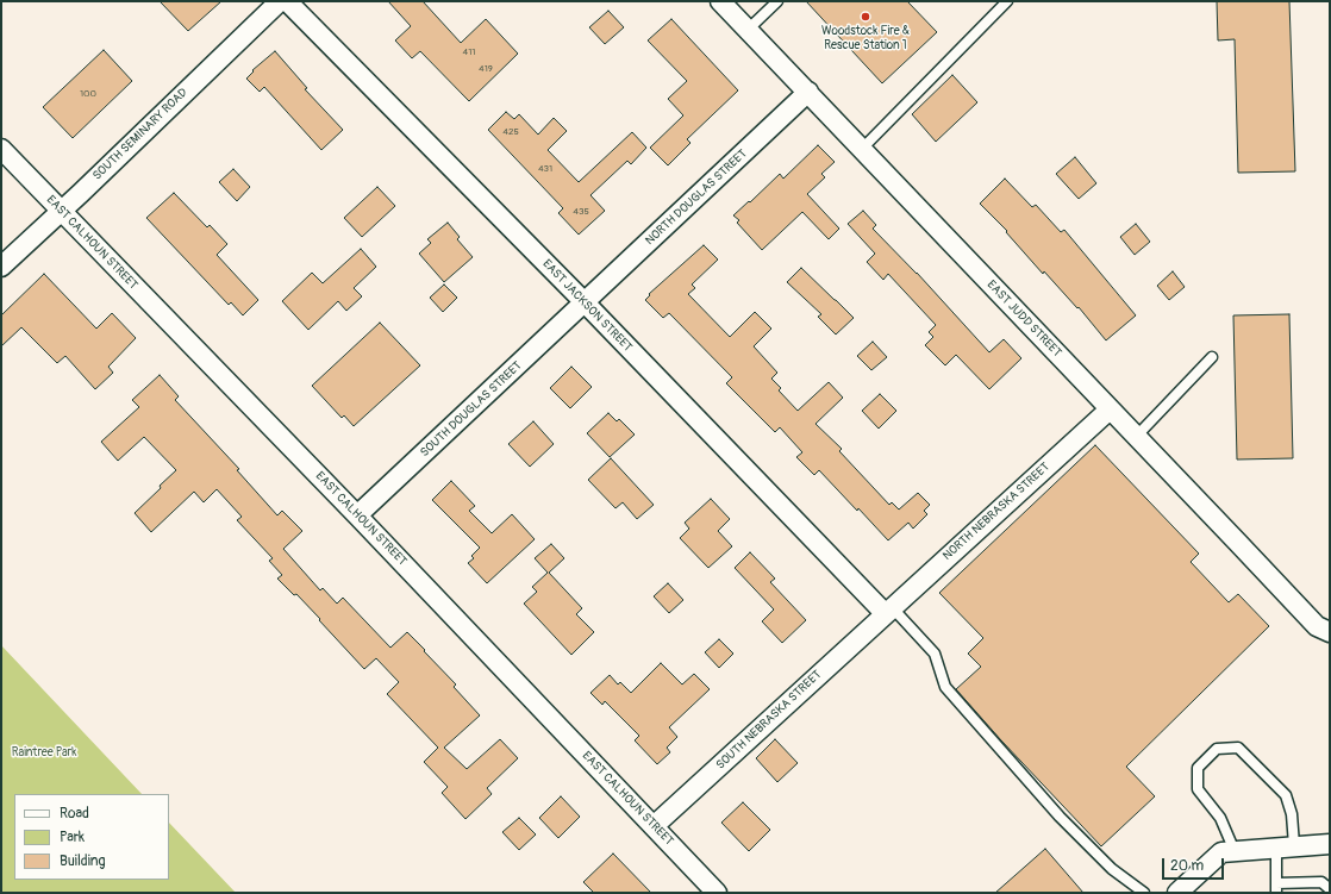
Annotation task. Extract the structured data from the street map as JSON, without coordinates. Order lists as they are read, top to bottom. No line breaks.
{"streets":{"street":["SOUTH SEMINARY ROAD","NORTH DOUGLAS STREET","EAST CALHOUN STREET","EAST JACKSON STREET","EAST JUDD STREET","SOUTH DOUGLAS STREET","NORTH NEBRASKA STREET","SOUTH NEBRASKA STREET"]},"crossings":[["SOUTH SEMINARY ROAD","EAST CALHOUN STREET"],["NORTH DOUGLAS STREET","EAST JACKSON STREET"],["NORTH DOUGLAS STREET","EAST JUDD STREET"],["NORTH DOUGLAS STREET","SOUTH DOUGLAS STREET"],["EAST CALHOUN STREET","SOUTH DOUGLAS STREET"],["EAST CALHOUN STREET","SOUTH NEBRASKA STREET"],["EAST JACKSON STREET","SOUTH DOUGLAS STREET"],["EAST JACKSON STREET","NORTH NEBRASKA STREET"],["EAST JACKSON STREET","SOUTH NEBRASKA STREET"],["EAST JUDD STREET","NORTH NEBRASKA STREET"],["NORTH NEBRASKA STREET","SOUTH NEBRASKA STREET"]],"parks":["Raintree Park"],"places":["Woodstock Fire & Rescue Station 1"],"house_numbers":["411","419","100","425","431","435"],"legend":["Road","Park","Building"],"scale_bar":"20 m"}
